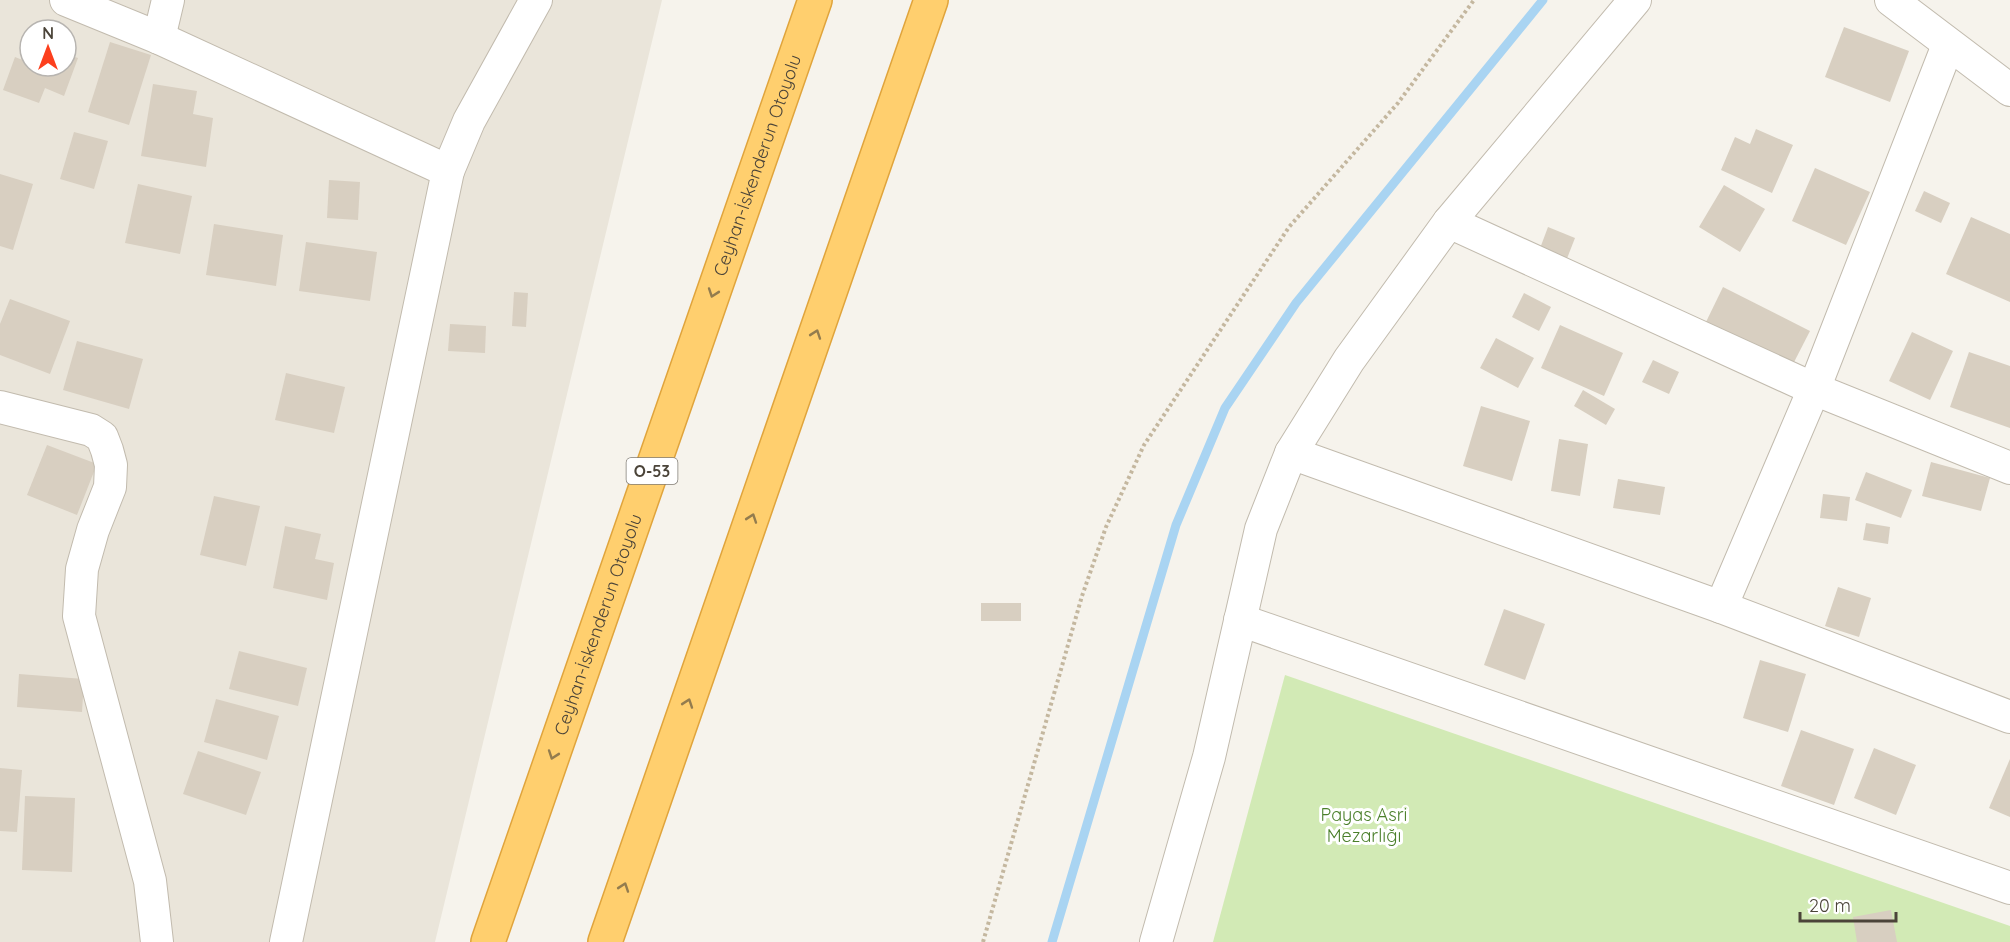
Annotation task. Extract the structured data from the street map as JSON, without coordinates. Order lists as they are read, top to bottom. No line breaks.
{"streets":{"highway":["Ceyhan-İskenderun Otoyolu","O-53"]},"parks":["Payas Asri Mezarlığı"],"scale_bar":"20 m","north":"top"}
